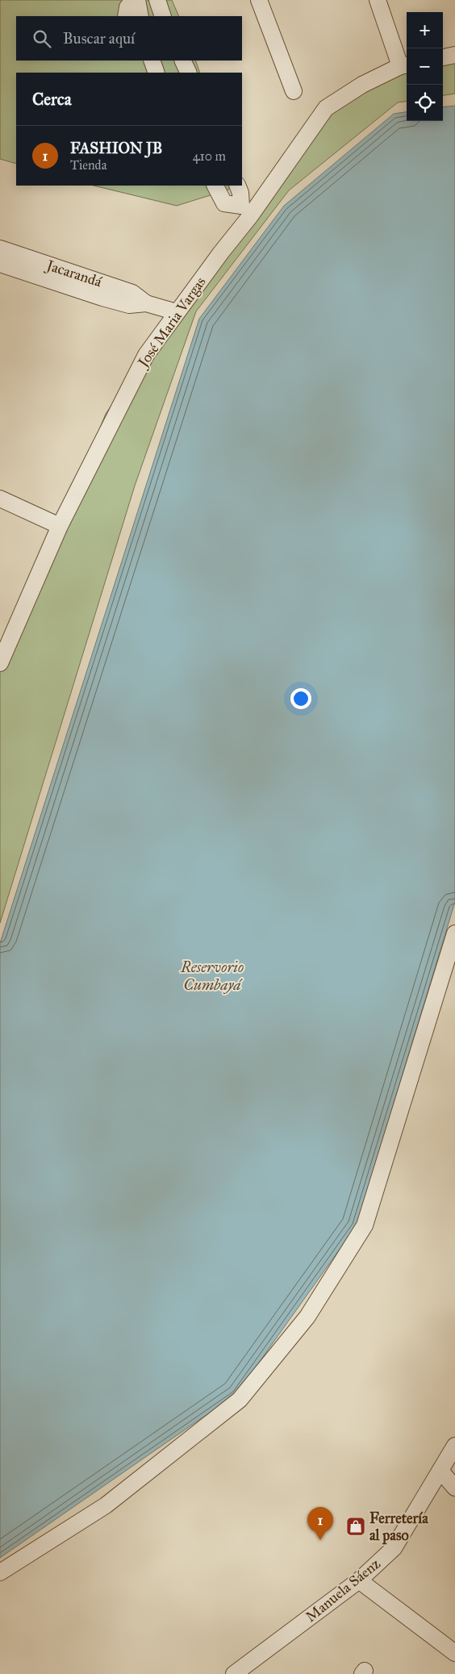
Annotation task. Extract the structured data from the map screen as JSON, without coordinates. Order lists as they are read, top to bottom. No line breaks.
{"streets":{"street":["Jacarandá","José Maria Vargas","Manuela Sáenz"]},"crossings":[["Jacarandá","José Maria Vargas"]],"water":["Reservorio Cumbayá"],"places":{"shop":["Ferretería al paso"]},"page":{"map_buttons":["+","−"],"search":"Buscar aquí","heading":"Cerca","list":[{"mark":"1","name":"FASHION JB","note":"Tienda","value":"410 m"}],"pins":"1"}}
